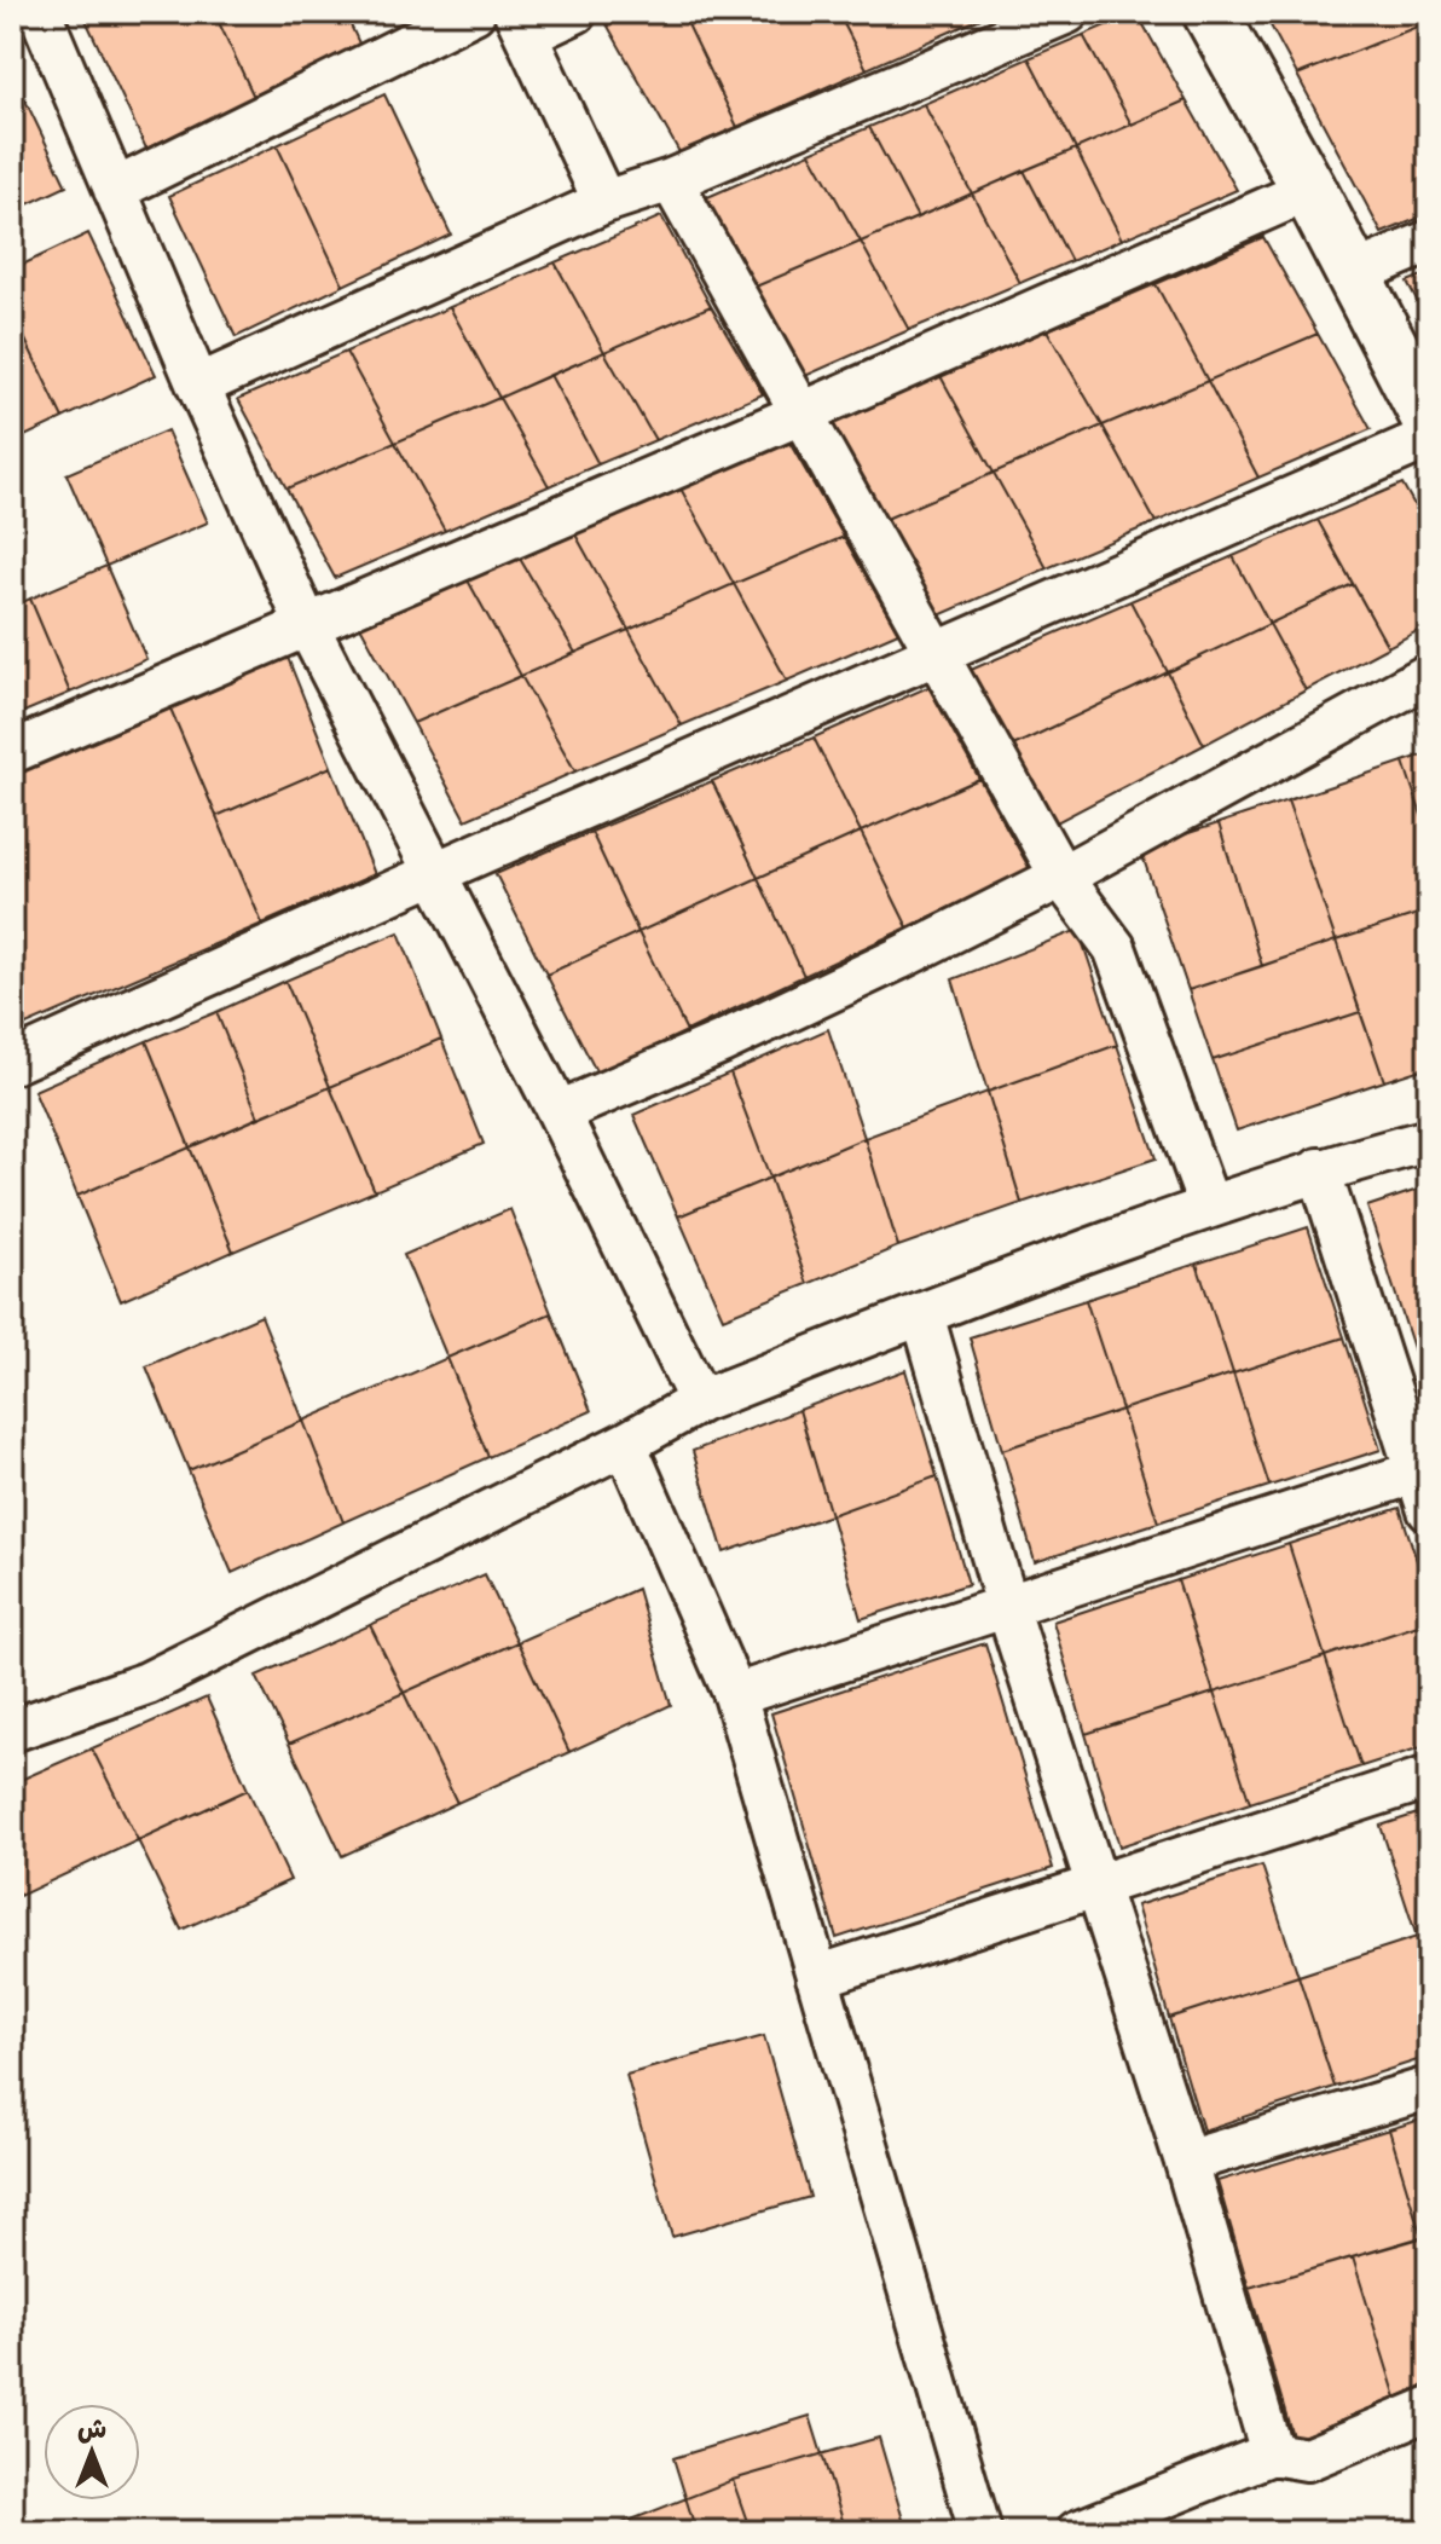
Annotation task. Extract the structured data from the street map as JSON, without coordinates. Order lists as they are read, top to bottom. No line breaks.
{"north":"top"}
